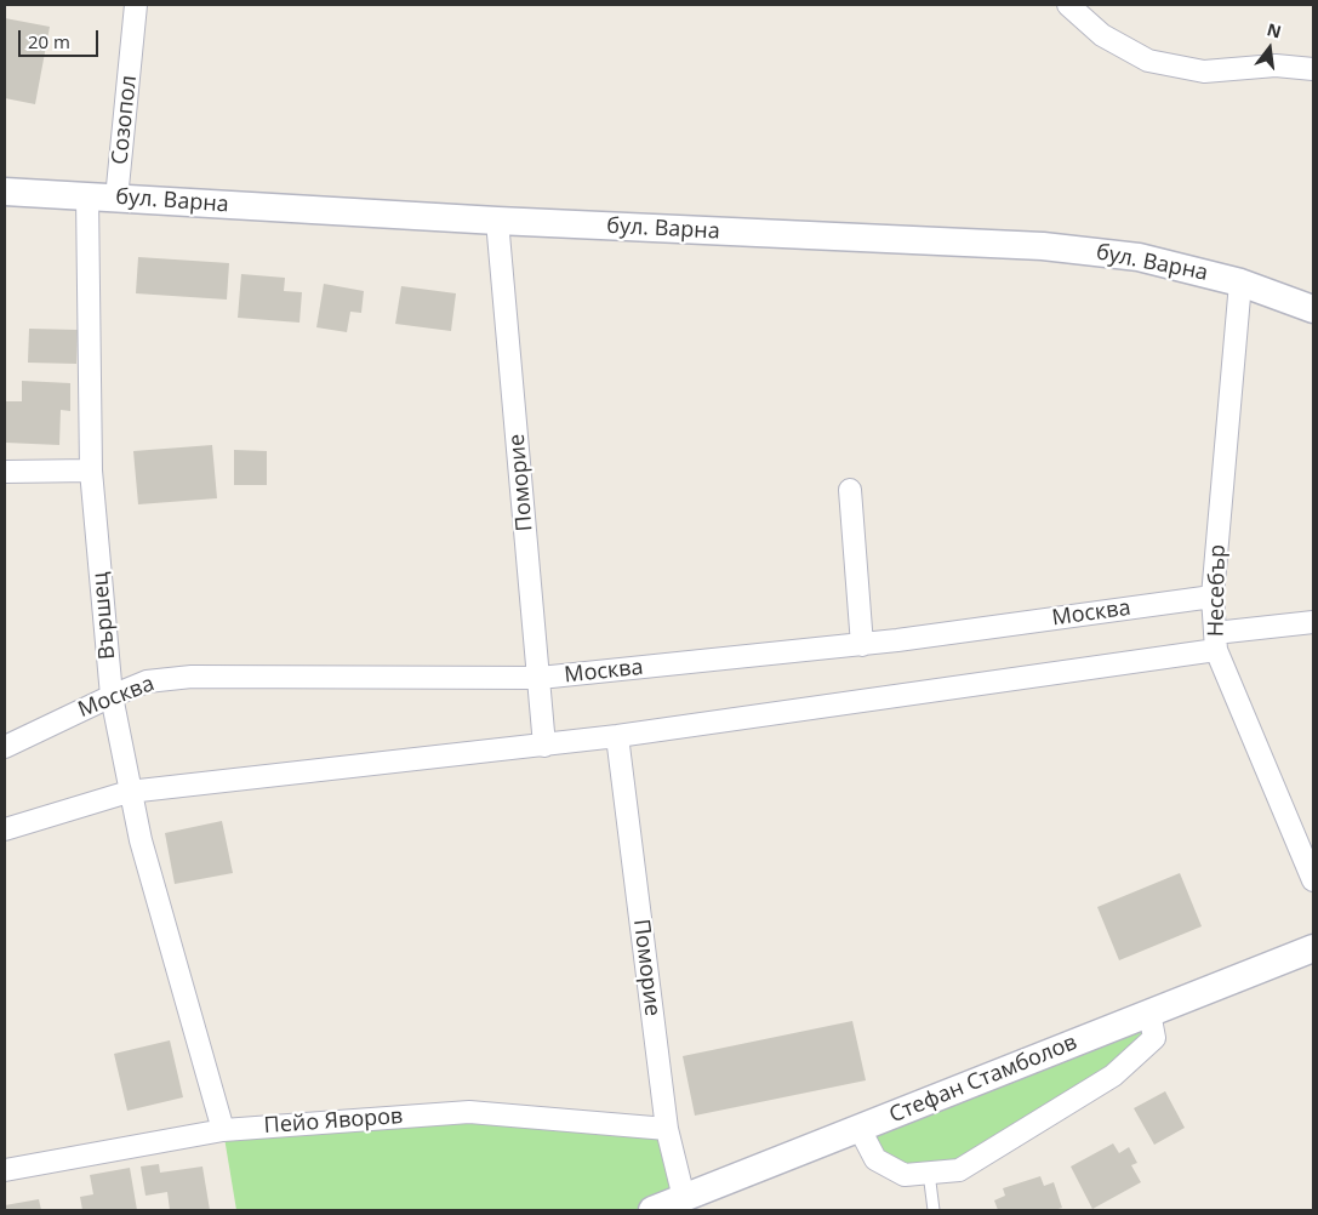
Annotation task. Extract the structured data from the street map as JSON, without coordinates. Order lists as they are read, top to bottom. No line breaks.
{"streets":{"street":["Созопол","бул. Варна","Поморие","Несебър","Москва","Вършец","Стефан Стамболов","Пейо Яворов"]},"crossings":[["Созопол","бул. Варна"],["бул. Варна","Поморие"],["бул. Варна","Несебър"],["бул. Варна","Вършец"],["Поморие","Москва"],["Поморие","Стефан Стамболов"],["Поморие","Пейо Яворов"],["Несебър","Москва"],["Москва","Вършец"],["Вършец","Пейо Яворов"]],"scale_bar":"20 m","north":"top"}
